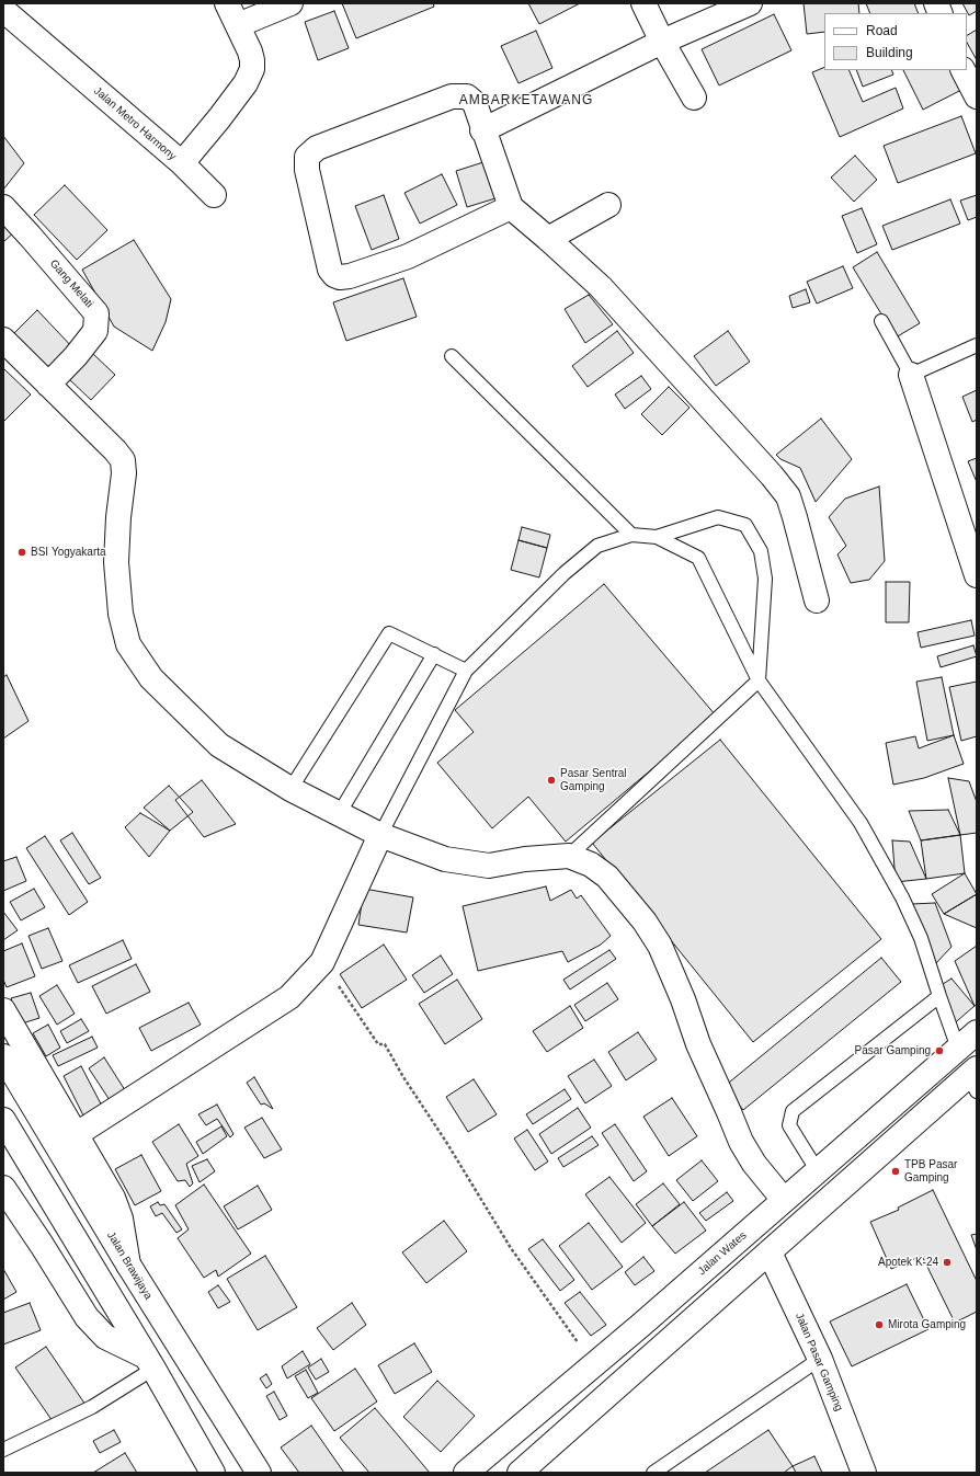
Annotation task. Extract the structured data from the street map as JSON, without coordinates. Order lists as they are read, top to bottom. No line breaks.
{"streets":{"main road":["Jalan Metro Harmony","Gang Melati","Jalan Wates","Jalan Brawijaya","Jalan Pasar Gamping"]},"districts":["AMBARKETAWANG"],"places":["BSI Yogyakarta","Pasar Sentral Gamping","Pasar Gamping","TPB Pasar Gamping","Apotek K-24","Mirota Gamping"],"legend":["Road","Building"]}
